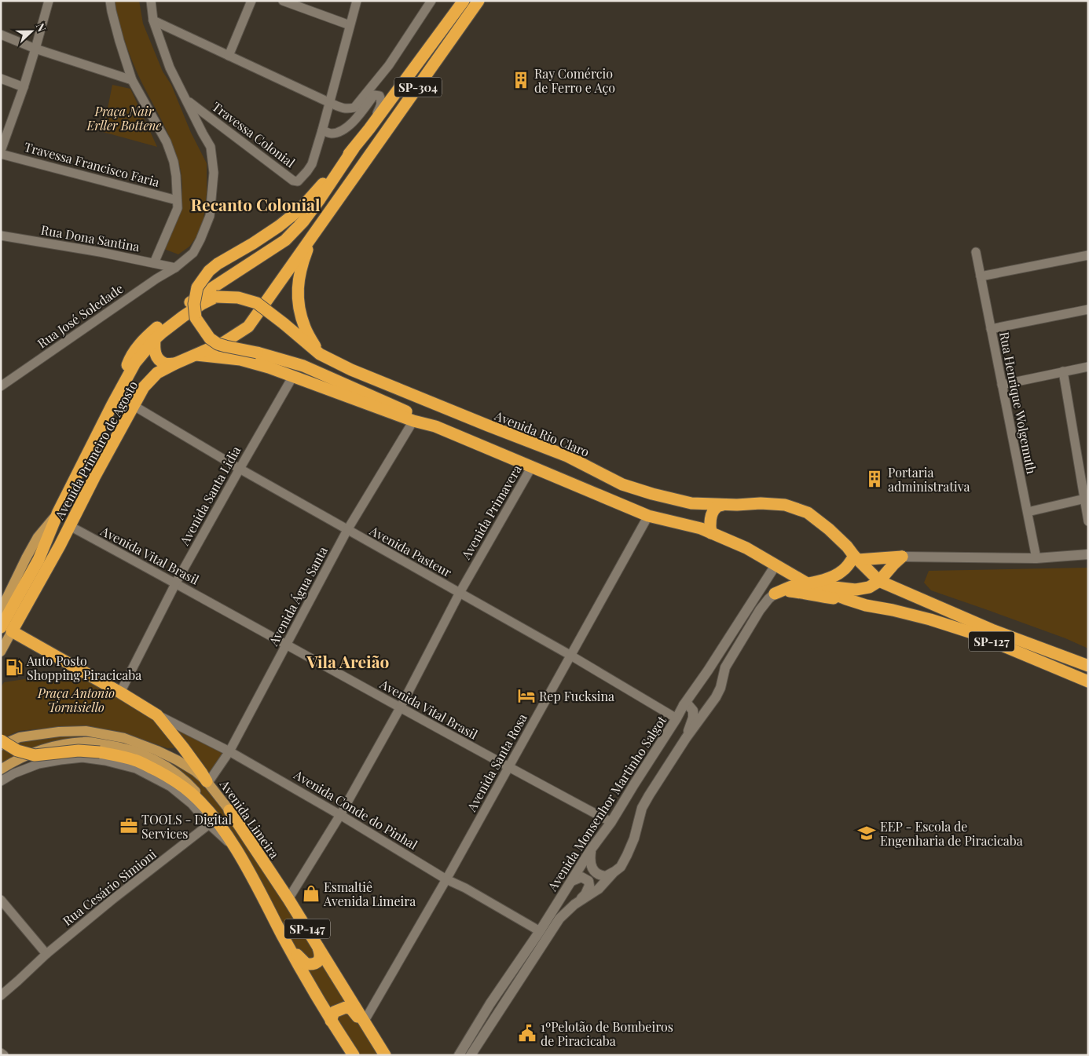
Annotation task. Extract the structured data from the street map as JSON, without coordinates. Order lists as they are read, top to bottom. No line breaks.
{"streets":{"highway":["SP-304","Avenida Rio Claro","Avenida Primeiro de Agosto","SP-127","Avenida Conde do Pinhal","Avenida Limeira","SP-147"],"main road":["Avenida Monsenhor Martinho Salgot"],"street":["Travessa Colonial","Travessa Francisco Faria","Rua Dona Santina","Rua José Soledade","Rua Henrique Wolgemuth","Avenida Santa Lidia","Avenida Primavera","Avenida Pasteur","Avenida Vital Brasil","Avenida Água Santa","Avenida Santa Rosa","Rua Cesário Simioni"]},"crossings":[["SP-304","Avenida Primeiro de Agosto"],["Travessa Colonial","Rua José Soledade"],["Rua Dona Santina","Rua José Soledade"],["Avenida Rio Claro","Avenida Primeiro de Agosto"],["Avenida Rio Claro","SP-127"],["Avenida Primeiro de Agosto","Avenida Pasteur"],["Avenida Primeiro de Agosto","Avenida Vital Brasil"],["Avenida Primeiro de Agosto","Avenida Conde do Pinhal"],["Avenida Santa Lidia","Avenida Pasteur"],["Avenida Santa Lidia","Avenida Vital Brasil"],["Avenida Santa Lidia","Avenida Conde do Pinhal"],["Avenida Primavera","Avenida Pasteur"],["Avenida Primavera","Avenida Vital Brasil"],["Avenida Primavera","Avenida Conde do Pinhal"],["Avenida Primavera","Avenida Limeira"],["Avenida Pasteur","Avenida Água Santa"],["Avenida Pasteur","Avenida Santa Rosa"],["Avenida Pasteur","Avenida Monsenhor Martinho Salgot"],["Avenida Vital Brasil","Avenida Água Santa"],["Avenida Vital Brasil","Avenida Santa Rosa"],["Avenida Vital Brasil","Avenida Monsenhor Martinho Salgot"],["Avenida Água Santa","Avenida Conde do Pinhal"],["Avenida Água Santa","Avenida Limeira"],["SP-127","Avenida Monsenhor Martinho Salgot"],["Avenida Santa Rosa","Avenida Conde do Pinhal"],["Avenida Santa Rosa","Avenida Limeira"],["Avenida Monsenhor Martinho Salgot","Avenida Conde do Pinhal"],["Avenida Conde do Pinhal","Avenida Limeira"],["Rua Cesário Simioni","SP-147"]],"districts":["Recanto Colonial","Vila Areião"],"parks":["Praça Nair Erller Bottene","Praça Antonio Tornisiello"],"places":{"building":["Ray Comércio de Ferro e Aço","Portaria administrativa"],"fuel station":["Auto Posto Shopping Piracicaba"],"hotel":["Rep Fucksina"],"office":["TOOLS - Digital Services"],"school or university":["EEP - Escola de Engenharia de Piracicaba"],"shop":["Esmaltiê Avenida Limeira"],"public building":["1ºPelotão de Bombeiros de Piracicaba"]},"north":"right"}
